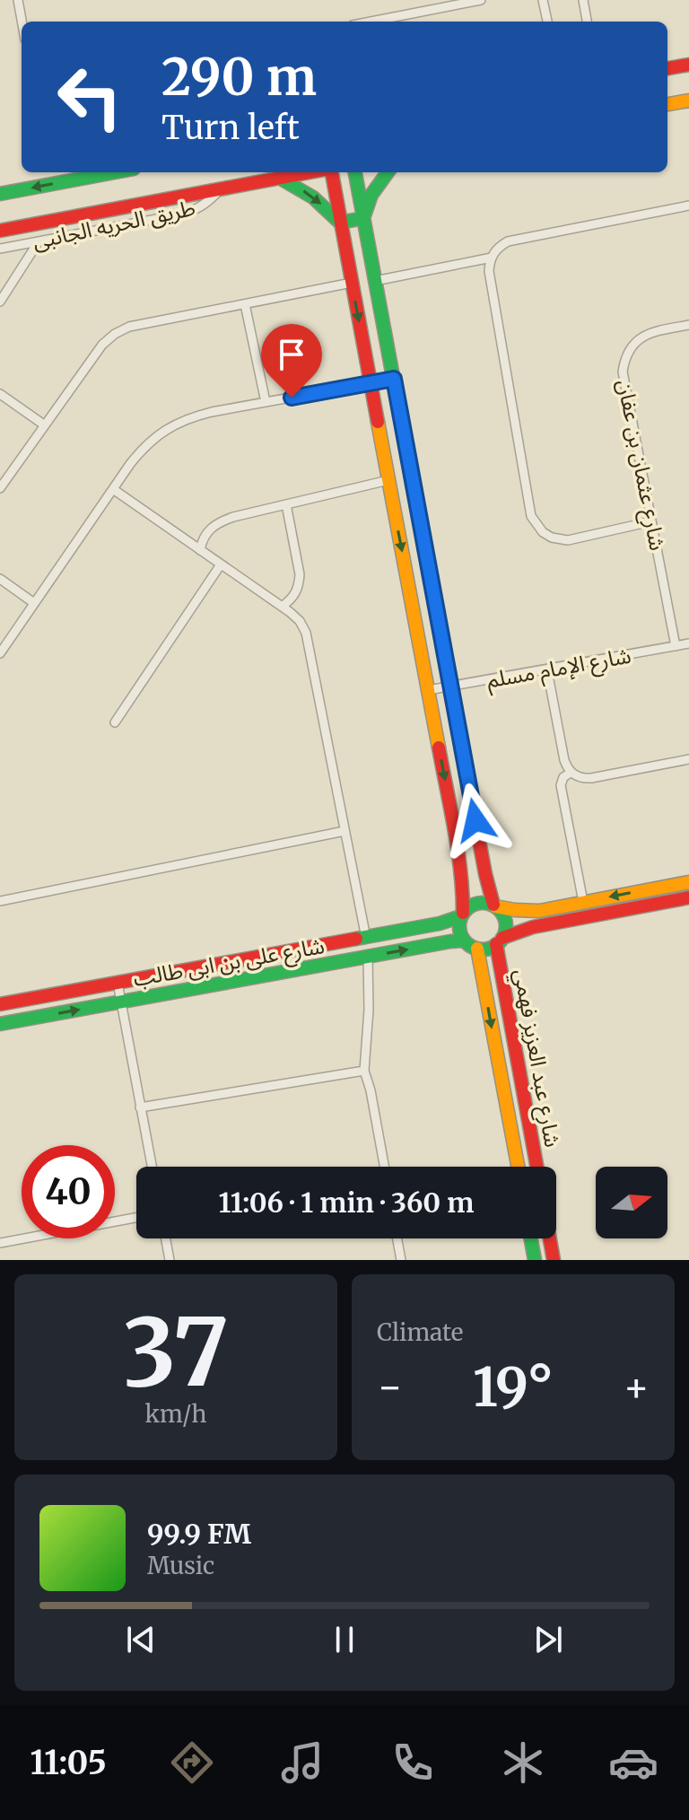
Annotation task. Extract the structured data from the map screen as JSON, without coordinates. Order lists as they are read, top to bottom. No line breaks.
{"streets":{"street":["طريق الحريه الجانبى","شارع عثمان بن عفان","شارع الإمام مسلم","شارع على بن ابى طالب","شارع عبد العزيز فهمي"]},"crossings":[["شارع عثمان بن عفان","شارع الإمام مسلم"],["شارع على بن ابى طالب","شارع عبد العزيز فهمي"]],"north":"right","page":{"turn":["290 m","Turn left"],"limit":"40","trip":"11:06 · 1 min · 360 m","tile":[["37","km/h"],"Climate"],"heat":["−","19°","+"],"song":["99.9 FM","Music"],"tabs":"11:05"}}
